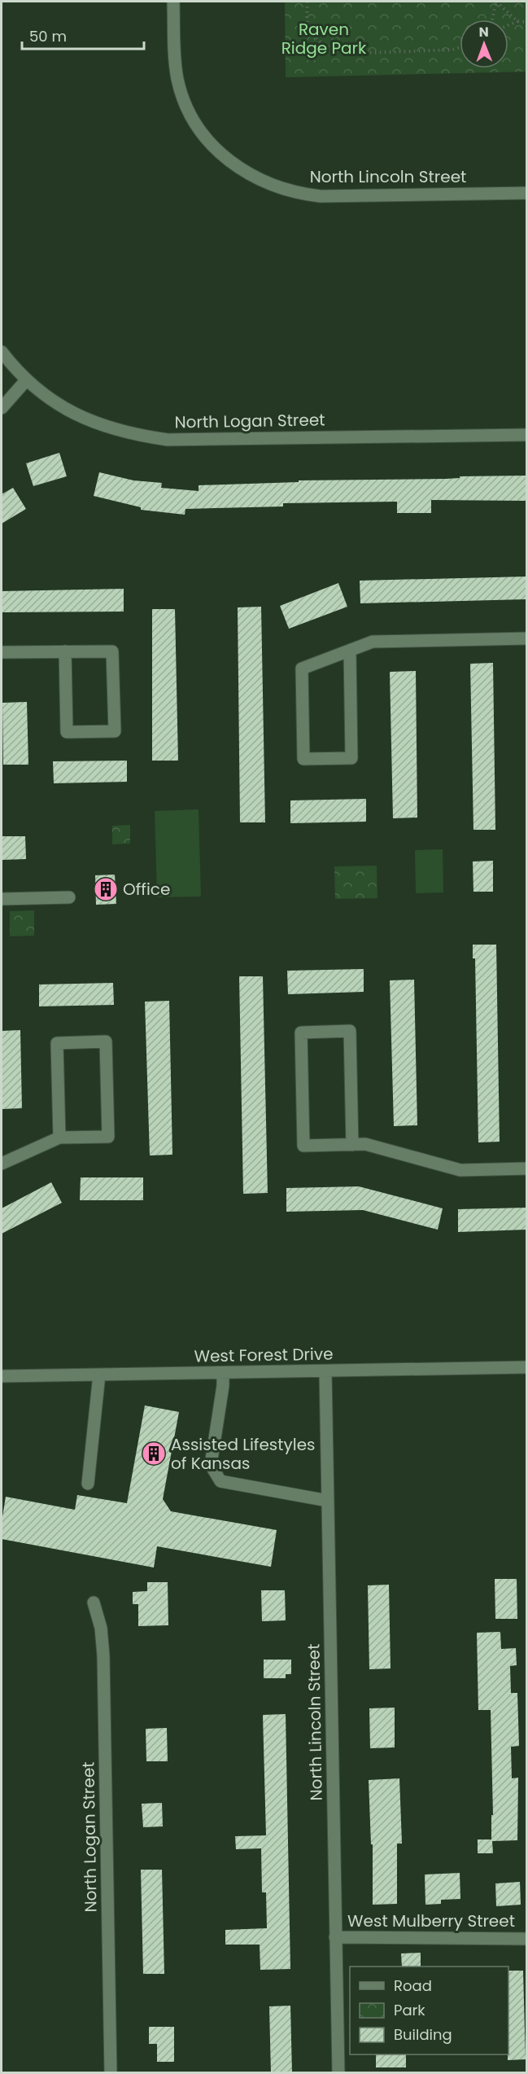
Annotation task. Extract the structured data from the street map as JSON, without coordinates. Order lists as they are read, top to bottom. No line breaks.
{"streets":{"street":["North Lincoln Street","North Logan Street","West Forest Drive","West Mulberry Street"]},"crossings":[["North Lincoln Street","West Forest Drive"],["North Lincoln Street","West Mulberry Street"]],"parks":["Raven Ridge Park"],"places":{"building":["Office","Assisted Lifestyles of Kansas"]},"legend":["Road","Park","Building"],"scale_bar":"50 m","north":"top"}
